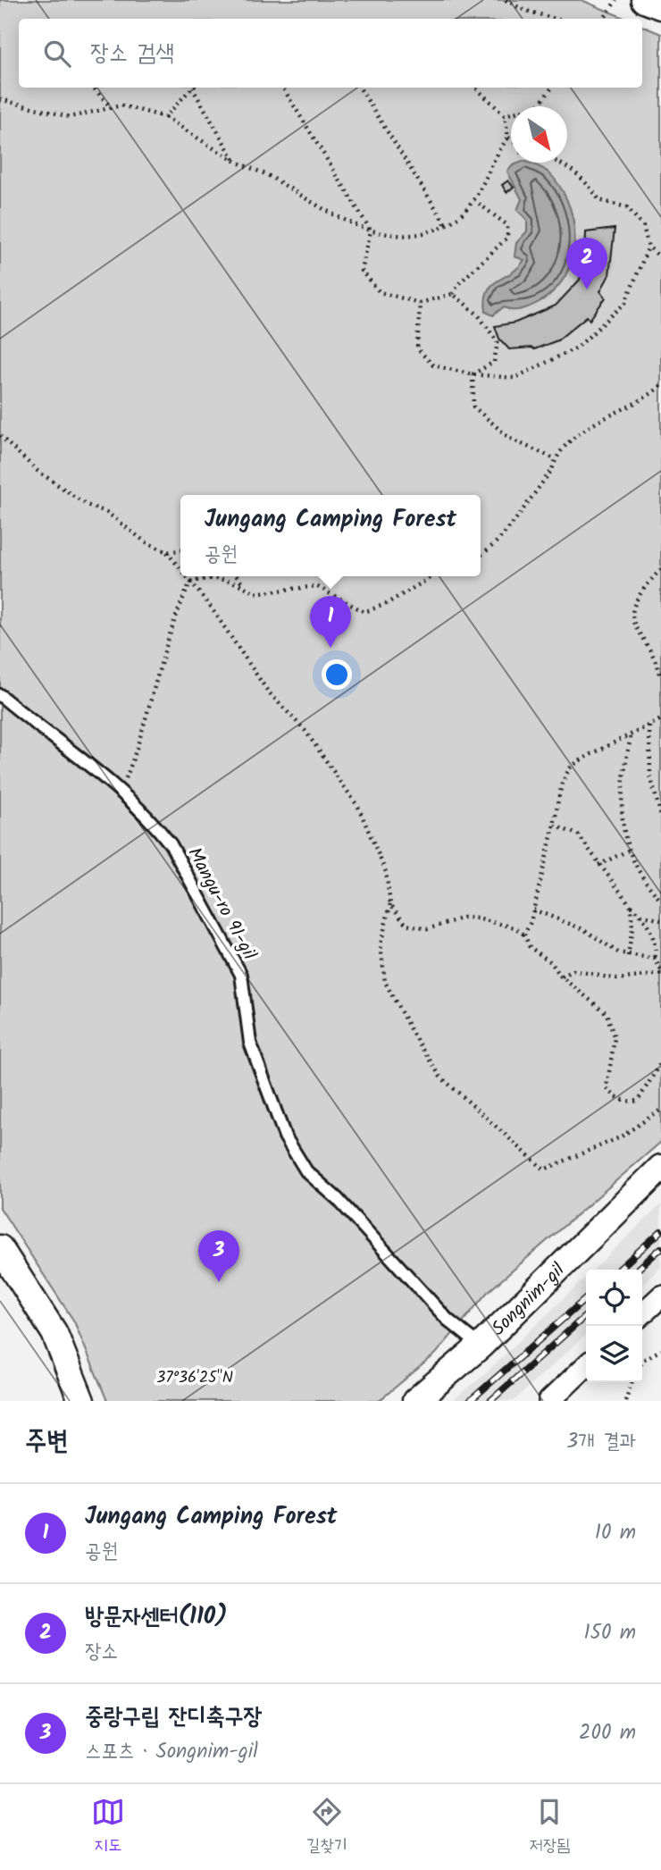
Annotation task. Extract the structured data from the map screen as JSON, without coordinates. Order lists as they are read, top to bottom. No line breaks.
{"streets":{"street":["Songnim-gil"],"lane":["Mangu-ro 91-gil"]},"crossings":[["Mangu-ro 91-gil","Songnim-gil"]],"north":"bottom right","page":{"search":"장소 검색","pins":["2","1","3"],"popup":["Jungang Camping Forest","공원"],"heading":["주변","3개 결과"],"list":[{"mark":"1","name":"Jungang Camping Forest","note":"공원","value":"10 m"},{"mark":"2","name":"방문자센터(110)","note":"장소","value":"150 m"},{"mark":"3","name":"중랑구립 잔디축구장","note":"스포츠 · Songnim-gil","value":"200 m"}],"nav":["지도","길찾기","저장됨"]},"coordinates":["37°36'25\"N"]}
